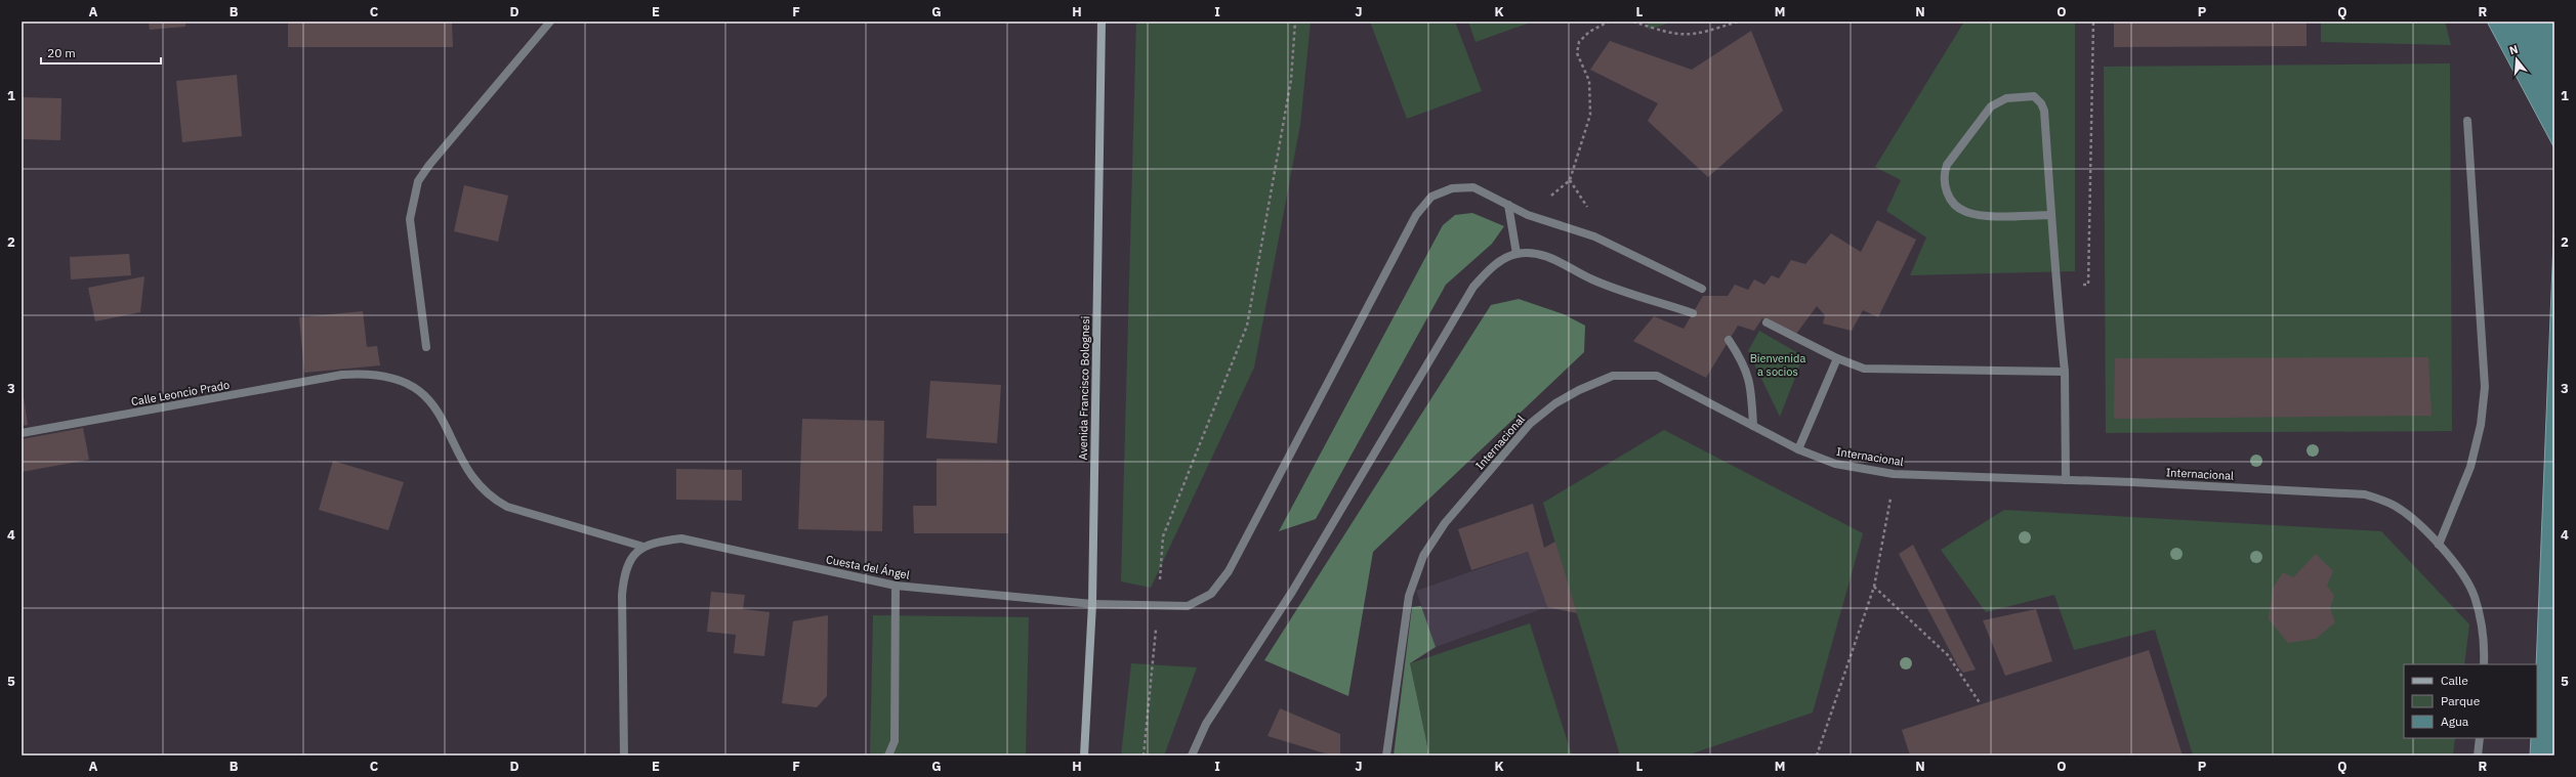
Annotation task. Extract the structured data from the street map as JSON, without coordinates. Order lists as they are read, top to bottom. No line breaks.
{"streets":{"street":["Avenida Francisco Bolognesi","Calle Leoncio Prado","Internacional","Cuesta del Ángel"]},"crossings":[["Avenida Francisco Bolognesi","Cuesta del Ángel"],["Calle Leoncio Prado","Cuesta del Ángel"]],"parks":["Bienvenida a socios"],"legend":["Calle","Parque","Agua"],"scale_bar":"20 m","north":"top","grid":{"columns":["A","B","C","D","E","F","G","H","I","J","K","L","M","N","O","P","Q","R"],"rows":["1","2","3","4","5"]}}
